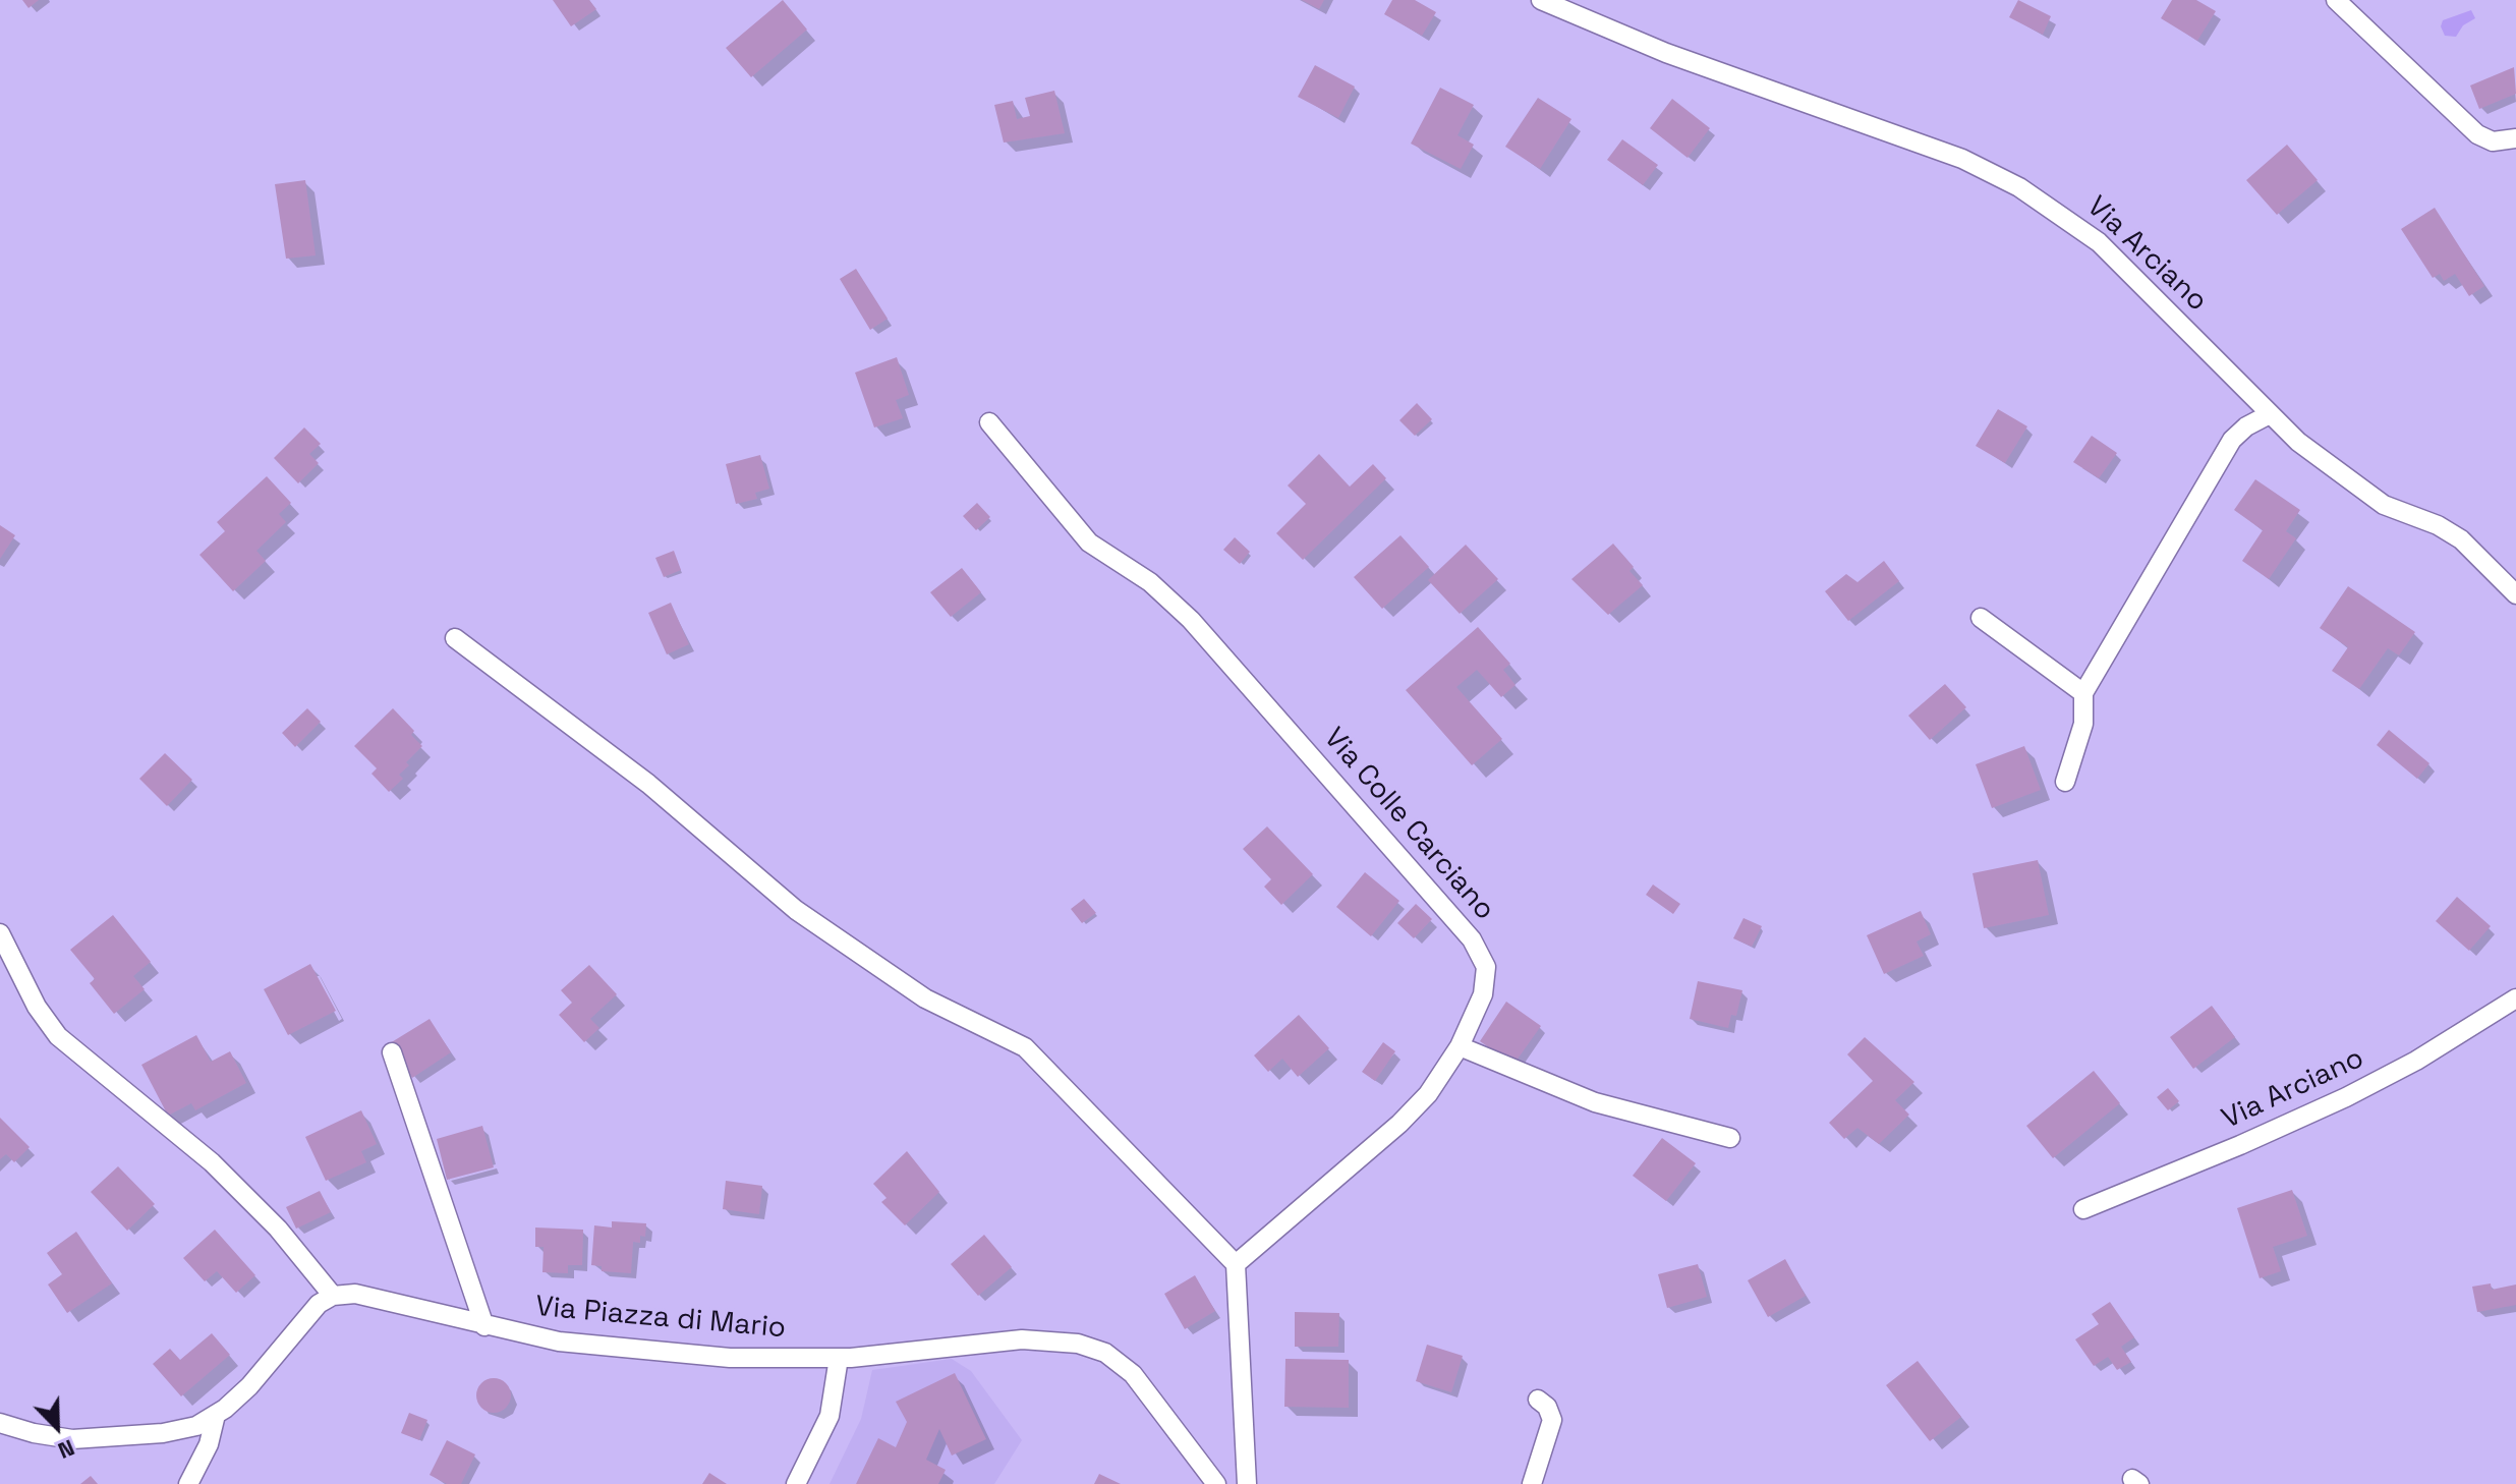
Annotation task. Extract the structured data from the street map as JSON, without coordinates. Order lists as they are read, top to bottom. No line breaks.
{"streets":{"street":["Via Arciano","Via Colle Carciano","Via Piazza di Mario"]},"north":"bottom right"}
